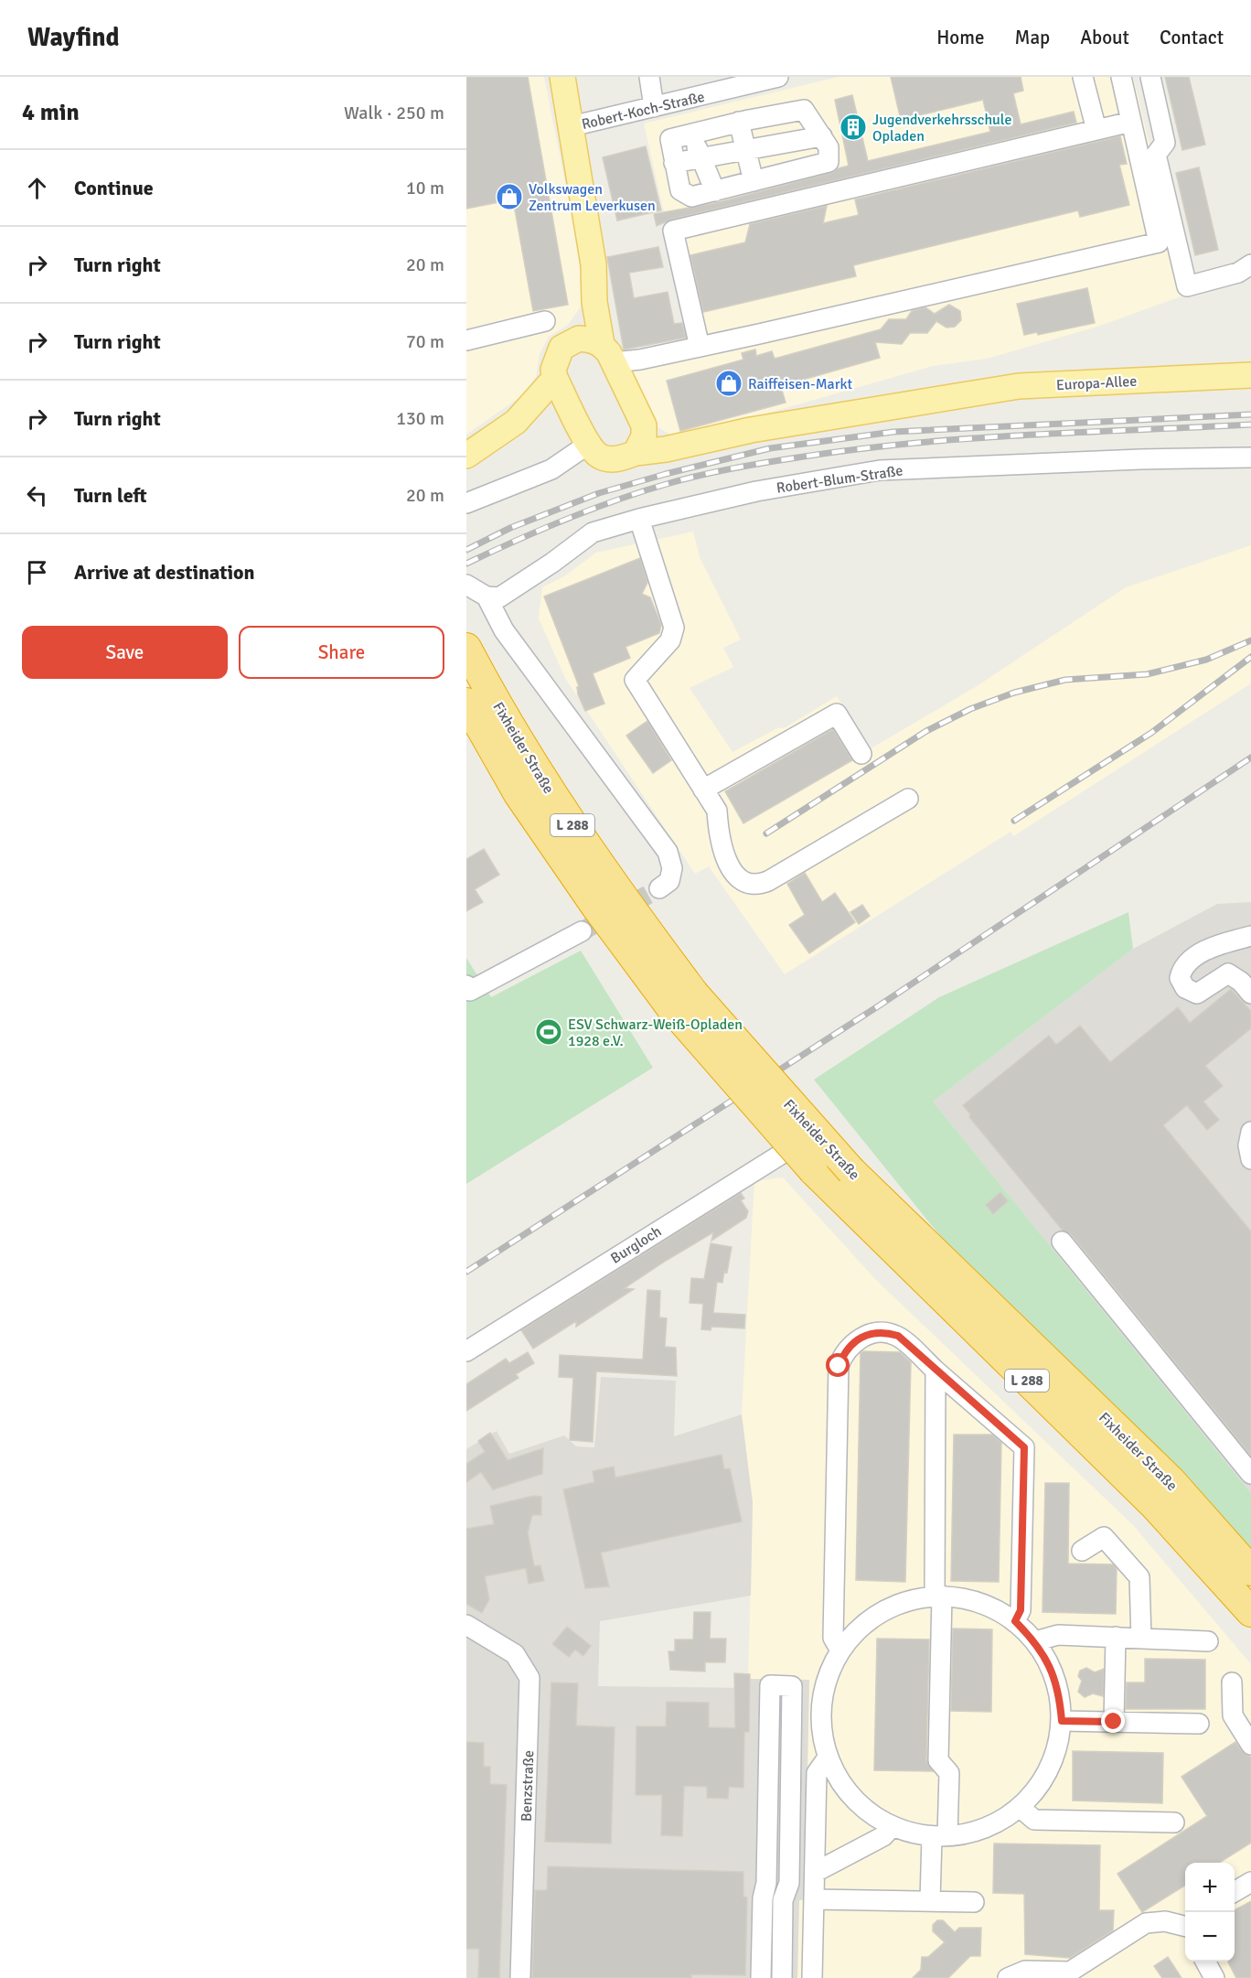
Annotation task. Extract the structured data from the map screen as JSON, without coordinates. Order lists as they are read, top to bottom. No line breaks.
{"streets":{"highway":["Fixheider Straße","L 288"],"main road":["Europa-Allee"],"street":["Robert-Koch-Straße","Robert-Blum-Straße","Burgloch","Benzstraße"]},"places":{"building":["Jugendverkehrsschule Opladen"],"shop":["Volkswagen Zentrum Leverkusen","Raiffeisen-Markt"],"sports":["ESV Schwarz-Weiß-Opladen 1928 e.V."]},"page":{"header":"Wayfind","nav":["Home","Map","About","Contact"],"heading":["4 min","Walk · 250 m"],"list":[["Continue","10 m"],["Turn right","20 m"],["Turn right","70 m"],["Turn right","130 m"],["Turn left","20 m"],"Arrive at destination"],"buttons":["Save","Share"],"map_buttons":["+","−"]}}
